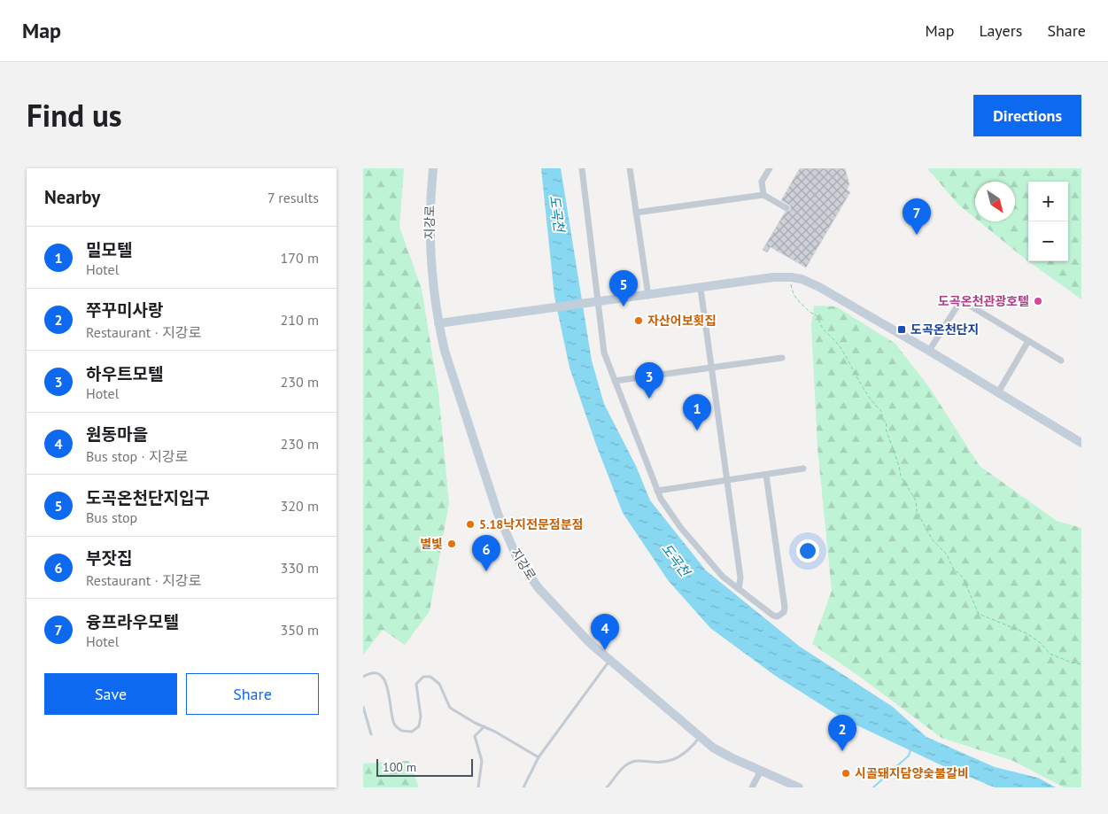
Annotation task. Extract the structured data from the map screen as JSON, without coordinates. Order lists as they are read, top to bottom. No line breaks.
{"streets":{"main road":["지강로"]},"water":["도곡천"],"places":{"other":["도곡온천관광호텔","자산어보횟집","5.18낙지전문점분점","별빛","시골돼지담양숯불갈비"],"transit":["도곡온천단지"]},"scale_bar":"100 m","north":"bottom right","page":{"header":"Map","nav":["Map","Layers","Share"],"title":"Find us","buttons":["Directions",["Save","Share"]],"heading":["Nearby","7 results"],"map_buttons":["+","−"],"pins":["7","5","3","1","6","4","2"],"list":[{"mark":"1","name":"밀모텔","note":"Hotel","value":"170 m"},{"mark":"2","name":"쭈꾸미사랑","note":"Restaurant · 지강로","value":"210 m"},{"mark":"3","name":"하우트모텔","note":"Hotel","value":"230 m"},{"mark":"4","name":"원동마을","note":"Bus stop · 지강로","value":"230 m"},{"mark":"5","name":"도곡온천단지입구","note":"Bus stop","value":"320 m"},{"mark":"6","name":"부잣집","note":"Restaurant · 지강로","value":"330 m"},{"mark":"7","name":"융프라우모텔","note":"Hotel","value":"350 m"}],"scale":"100 m"}}
